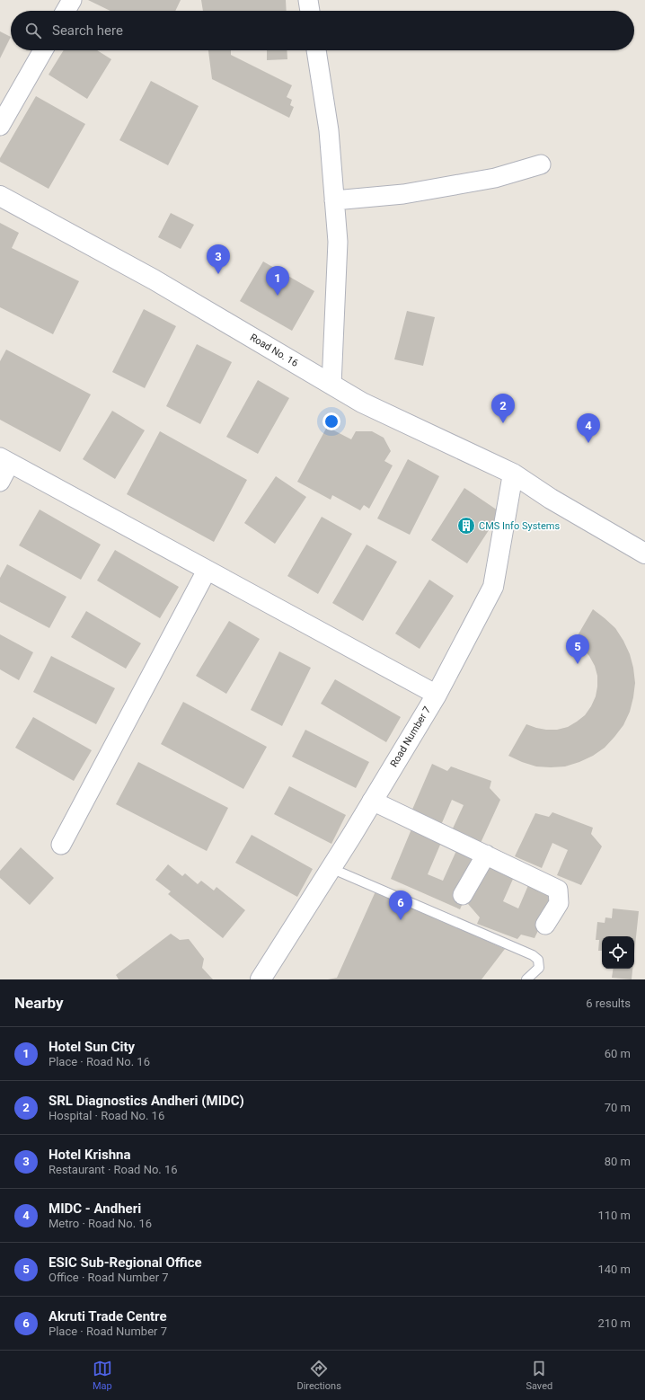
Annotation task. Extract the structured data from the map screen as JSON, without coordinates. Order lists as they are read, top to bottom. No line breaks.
{"streets":{"street":["Road No. 16","Road Number 7"]},"crossings":[["Road No. 16","Road Number 7"]],"places":{"building":["CMS Info Systems"]},"page":{"search":"Search here","pins":["3","1","2","4","5","6"],"heading":["Nearby","6 results"],"list":[{"mark":"1","name":"Hotel Sun City","note":"Place · Road No. 16","value":"60 m"},{"mark":"2","name":"SRL Diagnostics Andheri (MIDC)","note":"Hospital · Road No. 16","value":"70 m"},{"mark":"3","name":"Hotel Krishna","note":"Restaurant · Road No. 16","value":"80 m"},{"mark":"4","name":"MIDC - Andheri","note":"Metro · Road No. 16","value":"110 m"},{"mark":"5","name":"ESIC Sub-Regional Office","note":"Office · Road Number 7","value":"140 m"},{"mark":"6","name":"Akruti Trade Centre","note":"Place · Road Number 7","value":"210 m"}],"nav":["Map","Directions","Saved"]}}
